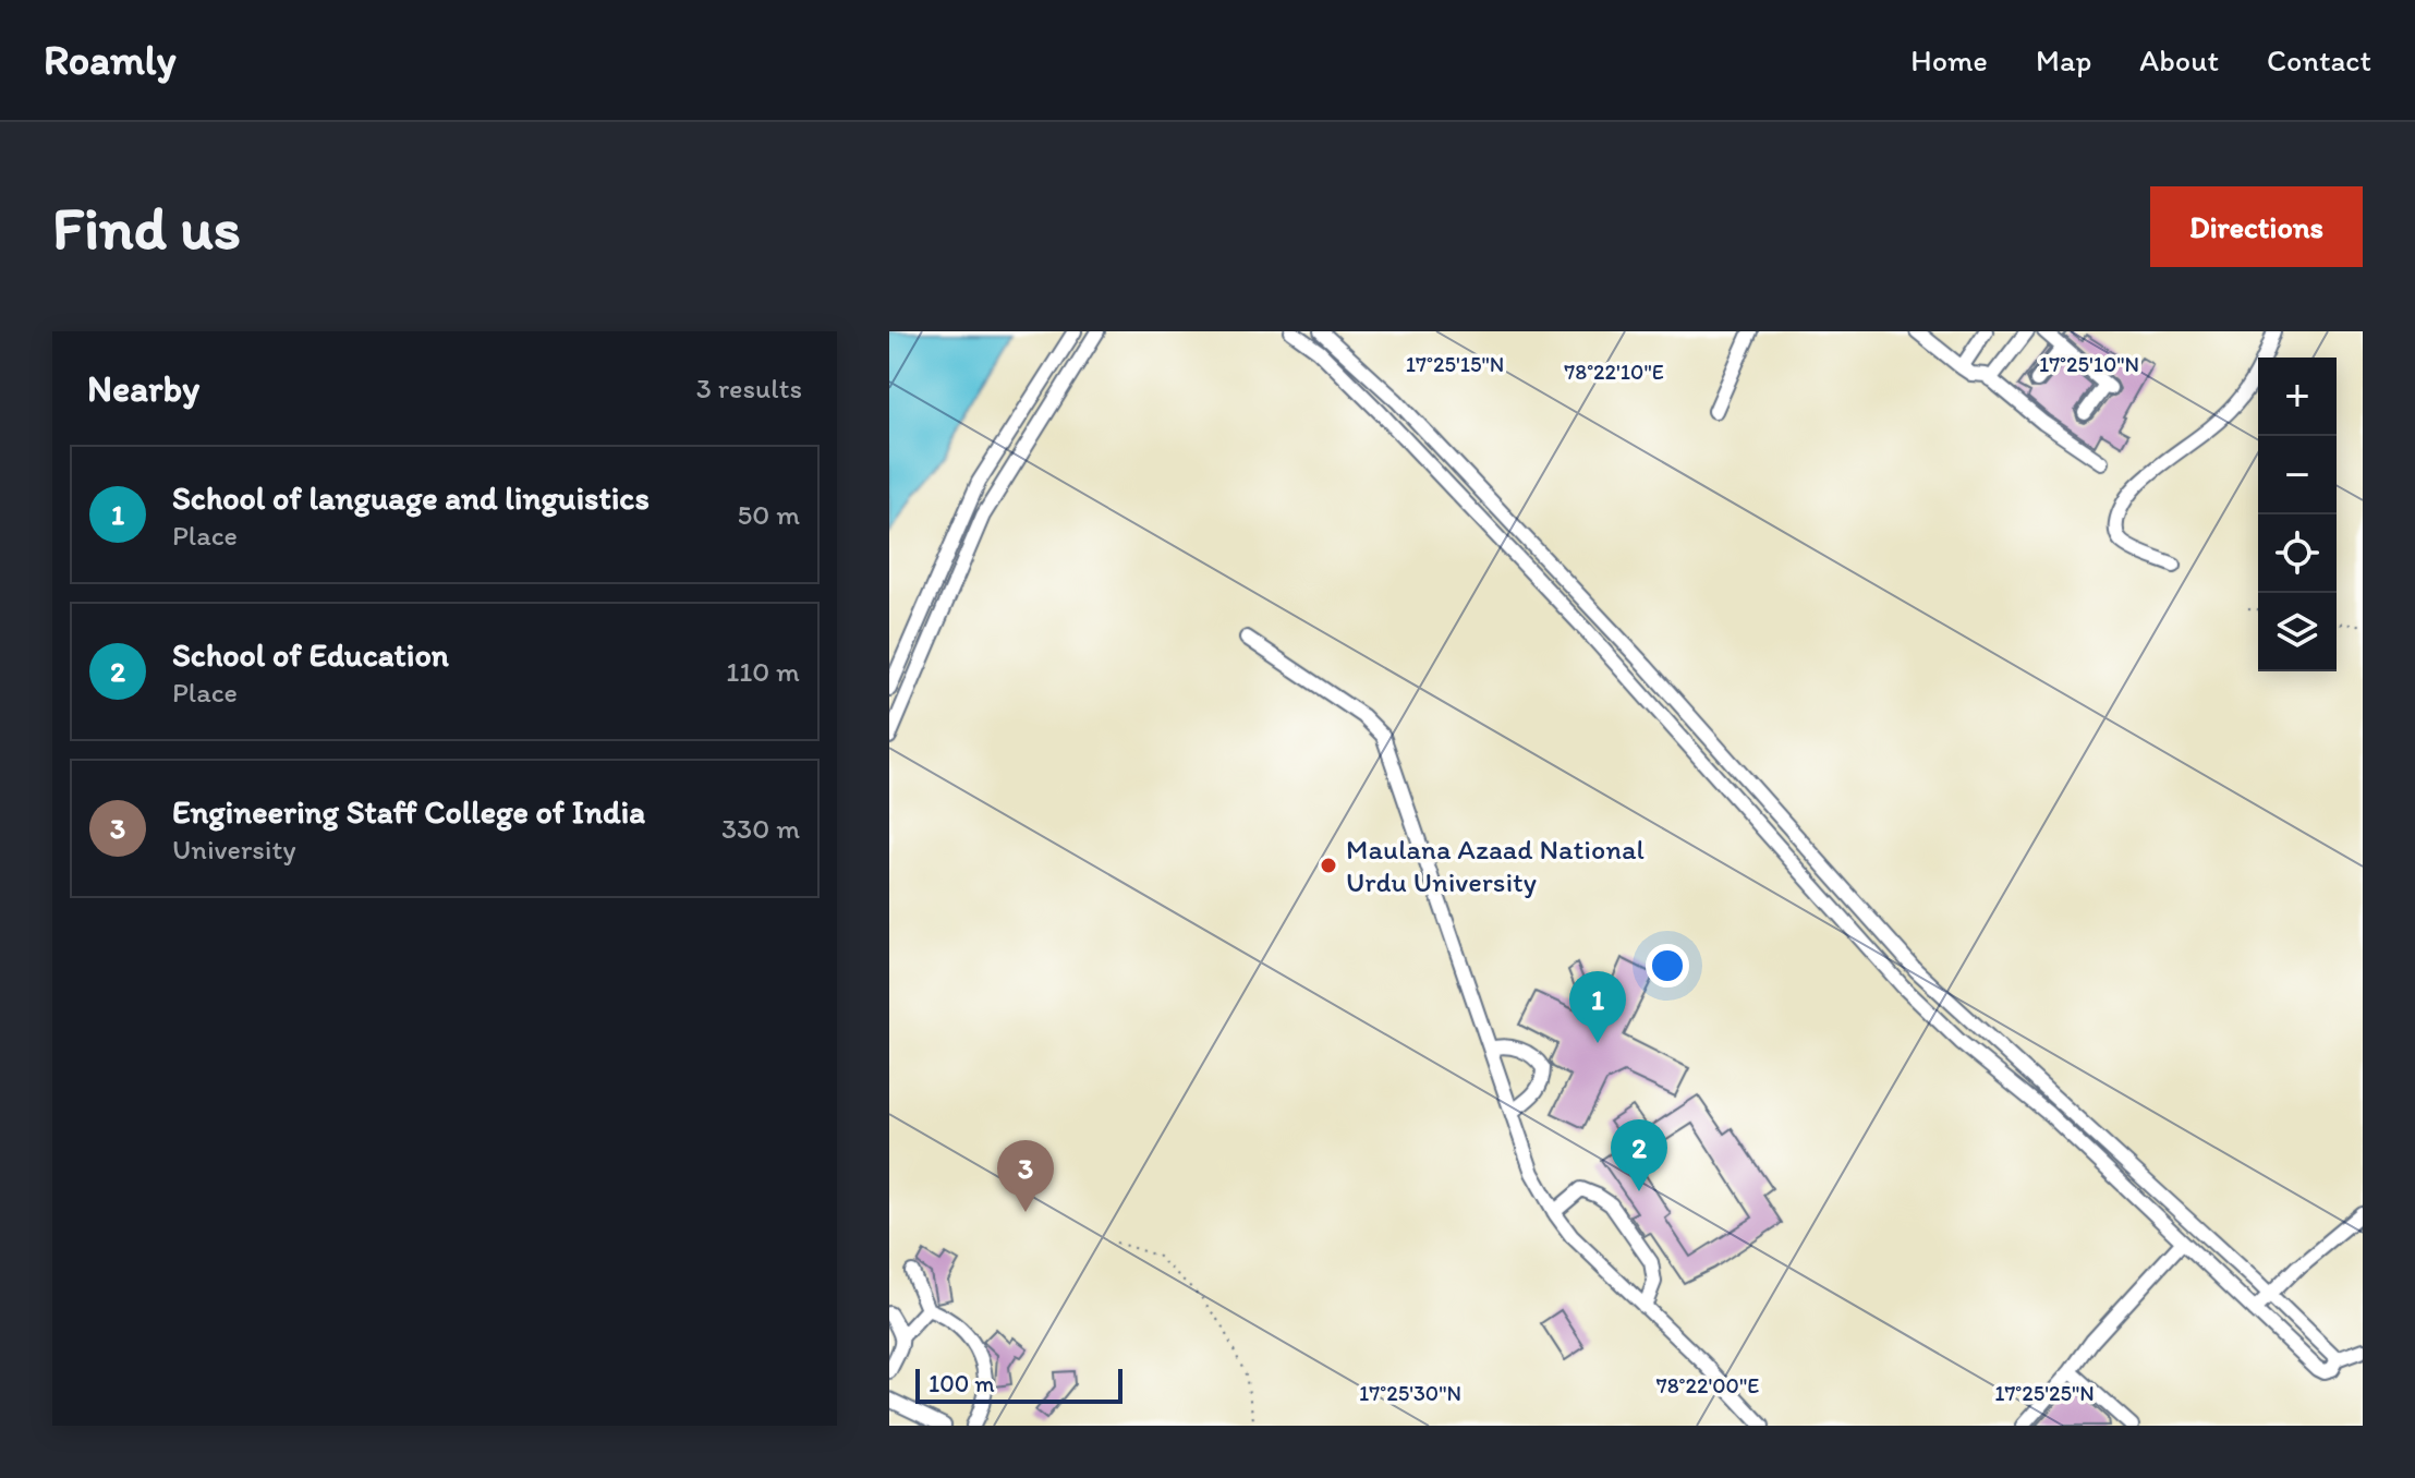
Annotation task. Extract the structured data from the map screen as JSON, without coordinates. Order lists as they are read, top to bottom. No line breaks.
{"places":["Maulana Azaad National Urdu University"],"scale_bar":"100 m","page":{"header":"Roamly","nav":["Home","Map","About","Contact"],"buttons":"Directions","title":"Find us","heading":["Nearby","3 results"],"map_buttons":["+","−"],"list":[{"mark":"1","name":"School of language and linguistics","note":"Place","value":"50 m"},{"mark":"2","name":"School of Education","note":"Place","value":"110 m"},{"mark":"3","name":"Engineering Staff College of India","note":"University","value":"330 m"}],"pins":["1","2","3"],"scale":"100 m"},"coordinates":["17°25'15\"N","17°25'10\"N","78°22'10\"E","78°22'00\"E","17°25'30\"N","17°25'25\"N"]}
